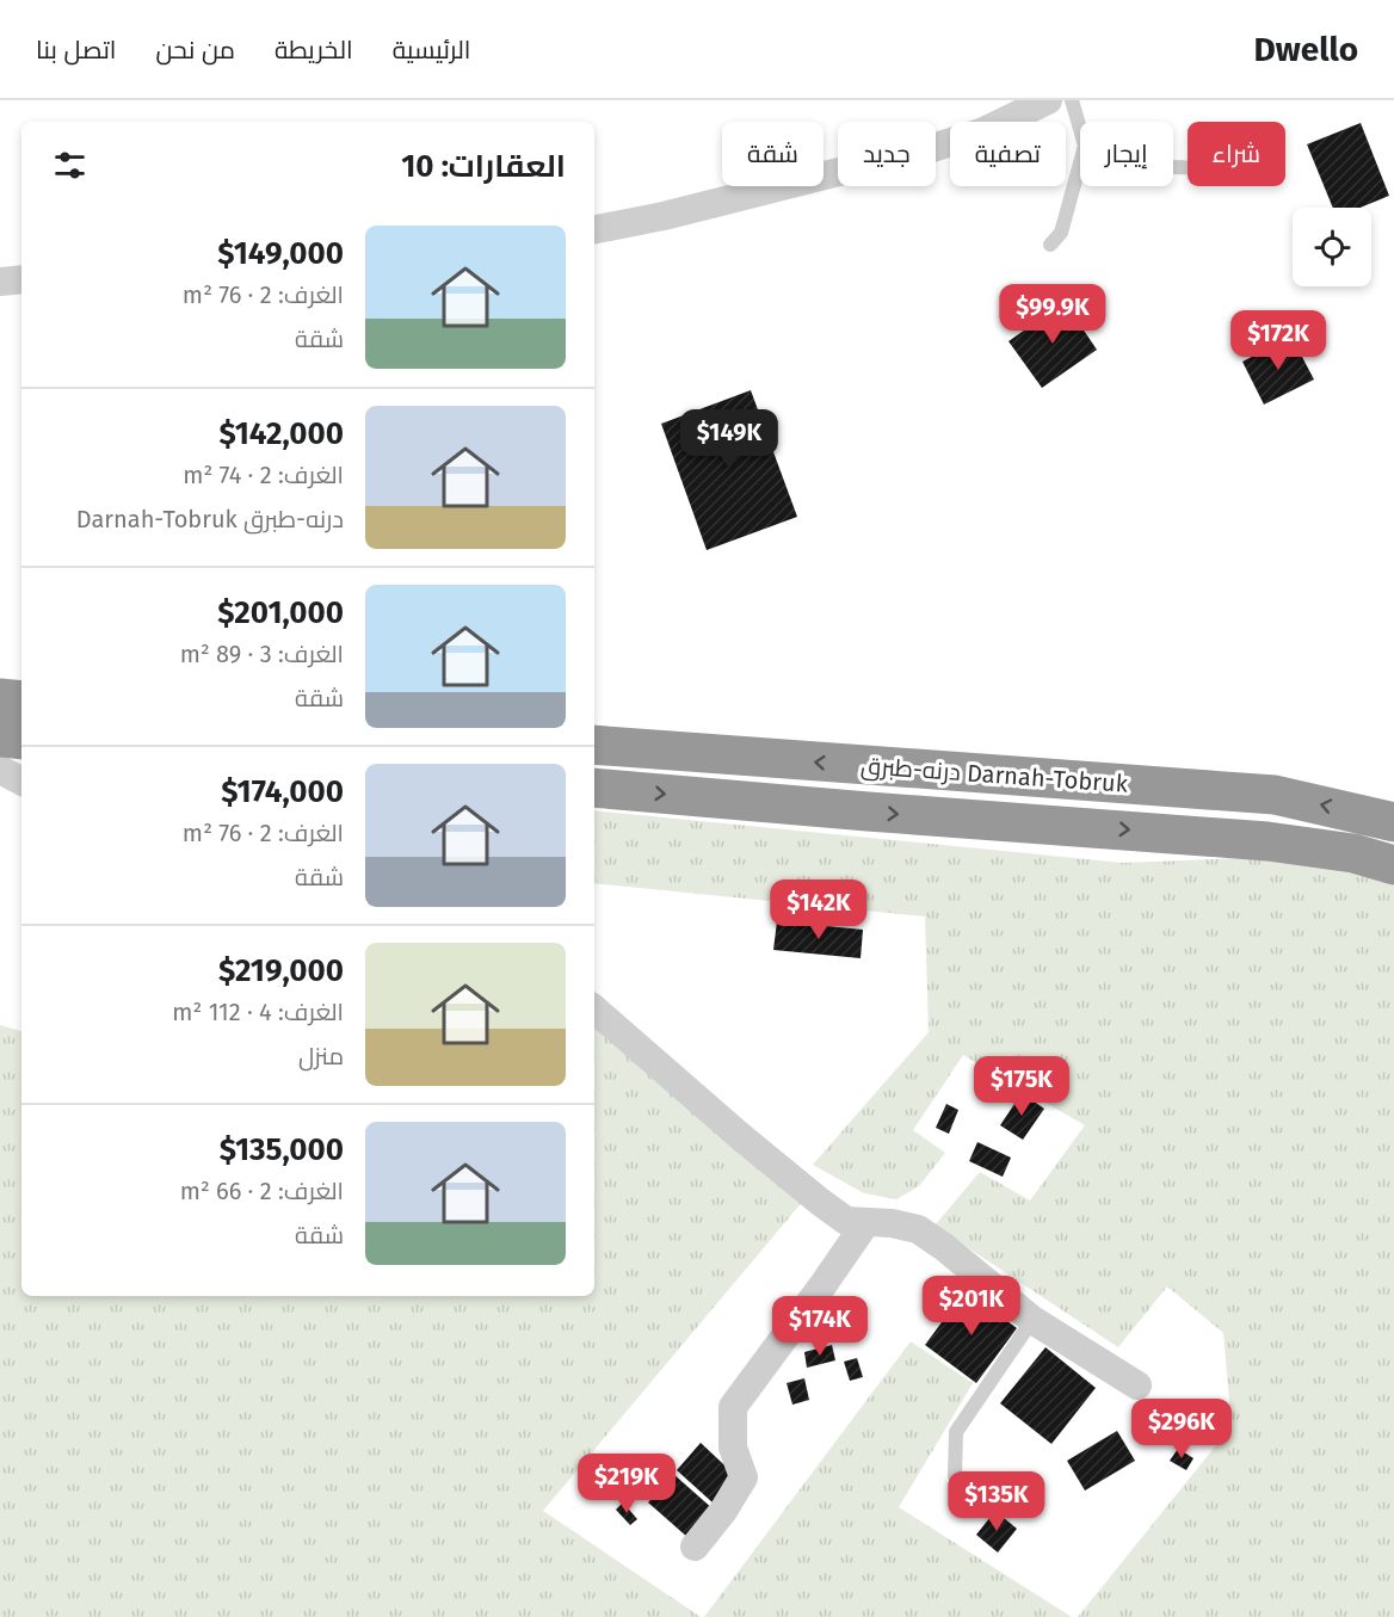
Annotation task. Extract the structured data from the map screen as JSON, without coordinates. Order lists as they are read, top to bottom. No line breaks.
{"streets":{"highway":["درنه-طبرق Darnah-Tobruk"]},"page":{"header":"Dwello","nav":["الرئيسية","الخريطة","من نحن","اتصل بنا"],"chip":["شراء","إيجار","تصفية","جديد","شقة"],"heading":"العقارات: 10","list":[{"name":"$149,000","note":"الغرف: 2 · 76 m² · شقة"},{"name":"$142,000","note":"الغرف: 2 · 74 m² · درنه-طبرق Darnah-Tobruk"},{"name":"$201,000","note":"الغرف: 3 · 89 m² · شقة"},{"name":"$174,000","note":"الغرف: 2 · 76 m² · شقة"},{"name":"$219,000","note":"الغرف: 4 · 112 m² · منزل"},{"name":"$135,000","note":"الغرف: 2 · 66 m² · شقة"}],"price":["$99.9K","$172K","$149K","$142K","$175K","$201K","$174K","$296K","$219K","$135K"]}}
